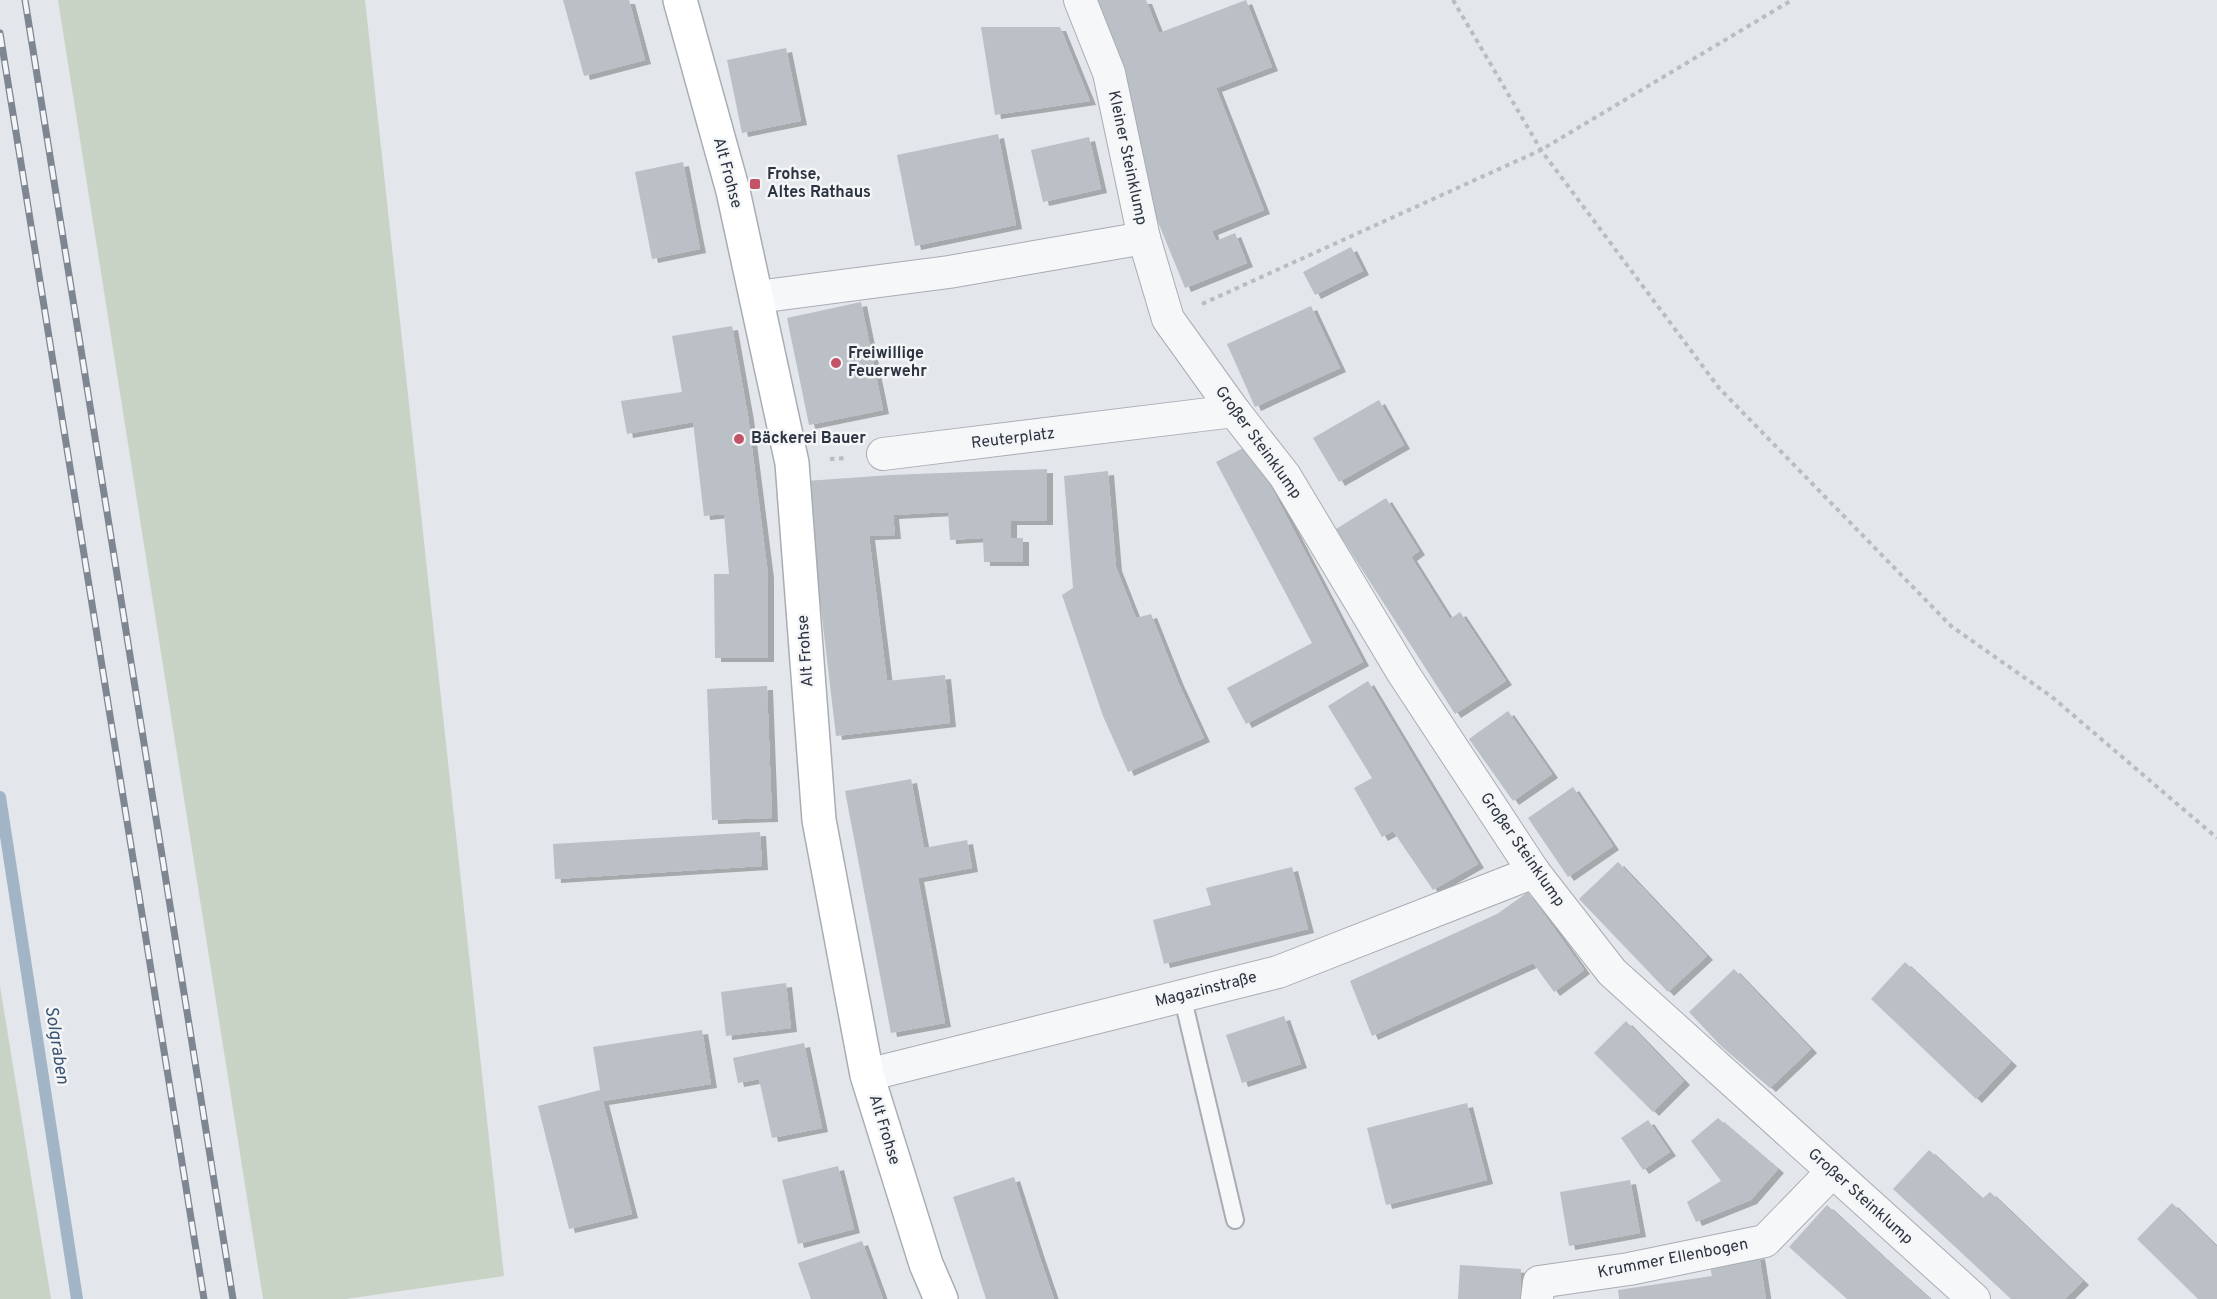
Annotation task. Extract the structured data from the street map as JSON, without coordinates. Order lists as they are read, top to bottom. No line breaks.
{"streets":{"street":["Kleiner Steinklump","Alt Frohse","Reuterplatz","Großer Steinklump","Magazinstraße","Krummer Ellenbogen"]},"crossings":[["Kleiner Steinklump","Großer Steinklump"],["Alt Frohse","Magazinstraße"],["Reuterplatz","Großer Steinklump"],["Großer Steinklump","Magazinstraße"],["Großer Steinklump","Krummer Ellenbogen"]],"water":["Solgraben"],"places":{"transit":["Frohse, Altes Rathaus"],"other":["Freiwillige Feuerwehr","Bäckerei Bauer"]}}
